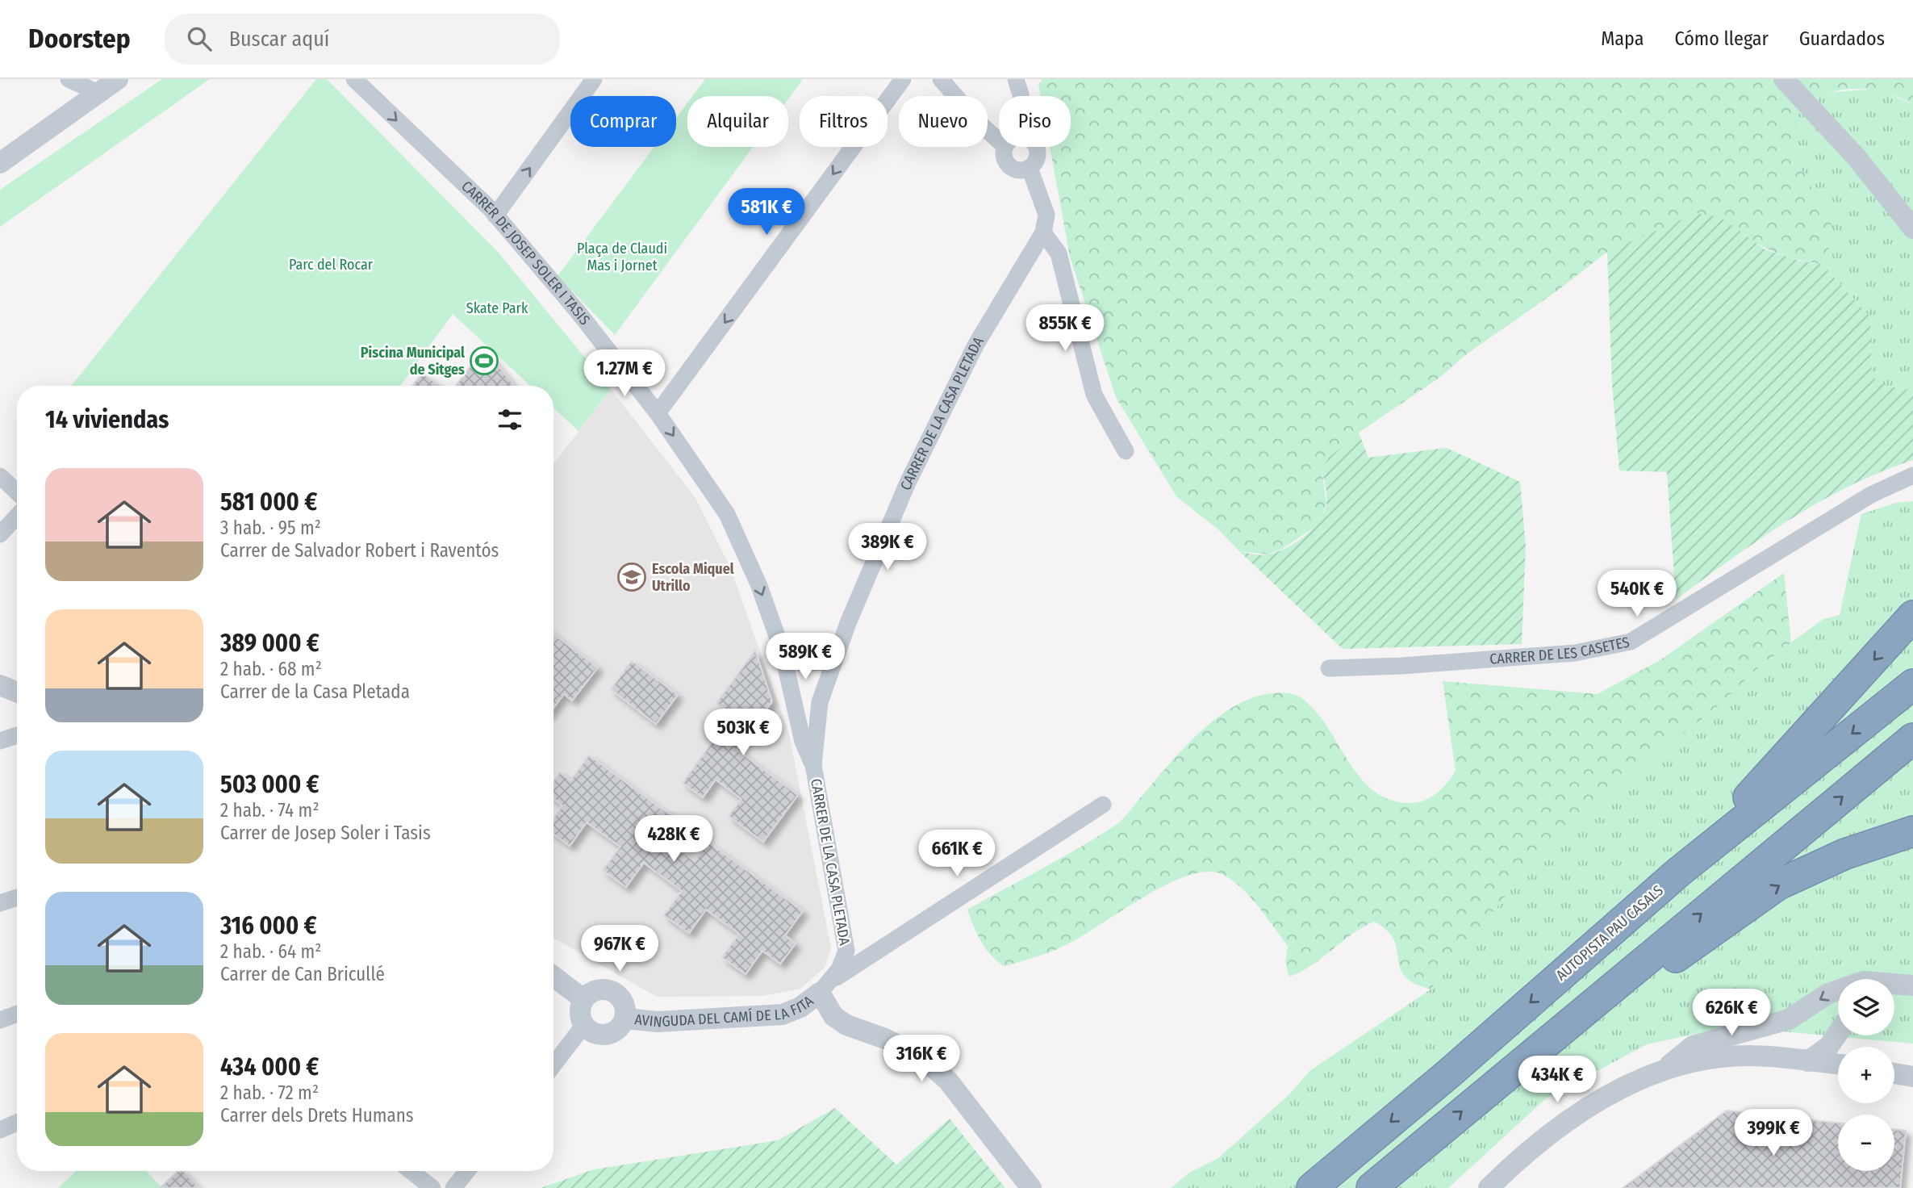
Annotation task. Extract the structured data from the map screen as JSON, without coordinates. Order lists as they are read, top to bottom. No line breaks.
{"streets":{"highway":["AUTOPISTA PAU CASALS"],"street":["CARRER DE JOSEP SOLER I TASIS","CARRER DE LA CASA PLETADA","CARRER DE LES CASETES","AVINGUDA DEL CAMÍ DE LA FITA"]},"crossings":[["CARRER DE JOSEP SOLER I TASIS","CARRER DE LA CASA PLETADA"],["CARRER DE LA CASA PLETADA","AVINGUDA DEL CAMÍ DE LA FITA"]],"one_way":["CARRER DE JOSEP SOLER I TASIS"],"parks":["Plaça de Claudi Mas i Jornet","Parc del Rocar","Skate Park"],"places":{"sports":["Piscina Municipal de Sitges"],"school or university":["Escola Miquel Utrillo"]},"page":{"header":"Doorstep","search":"Buscar aquí","nav":["Mapa","Cómo llegar","Guardados"],"chip":["Comprar","Alquilar","Filtros","Nuevo","Piso"],"price":["581K €","855K €","1.27M €","389K €","540K €","589K €","503K €","428K €","661K €","967K €","626K €","316K €","434K €","399K €"],"heading":"14 viviendas","list":[{"name":"581 000 €","note":"3 hab. · 95 m² · Carrer de Salvador Robert i Raventós"},{"name":"389 000 €","note":"2 hab. · 68 m² · Carrer de la Casa Pletada"},{"name":"503 000 €","note":"2 hab. · 74 m² · Carrer de Josep Soler i Tasis"},{"name":"316 000 €","note":"2 hab. · 64 m² · Carrer de Can Bricullé"},{"name":"434 000 €","note":"2 hab. · 72 m² · Carrer dels Drets Humans"}],"map_buttons":["+","−"]}}
